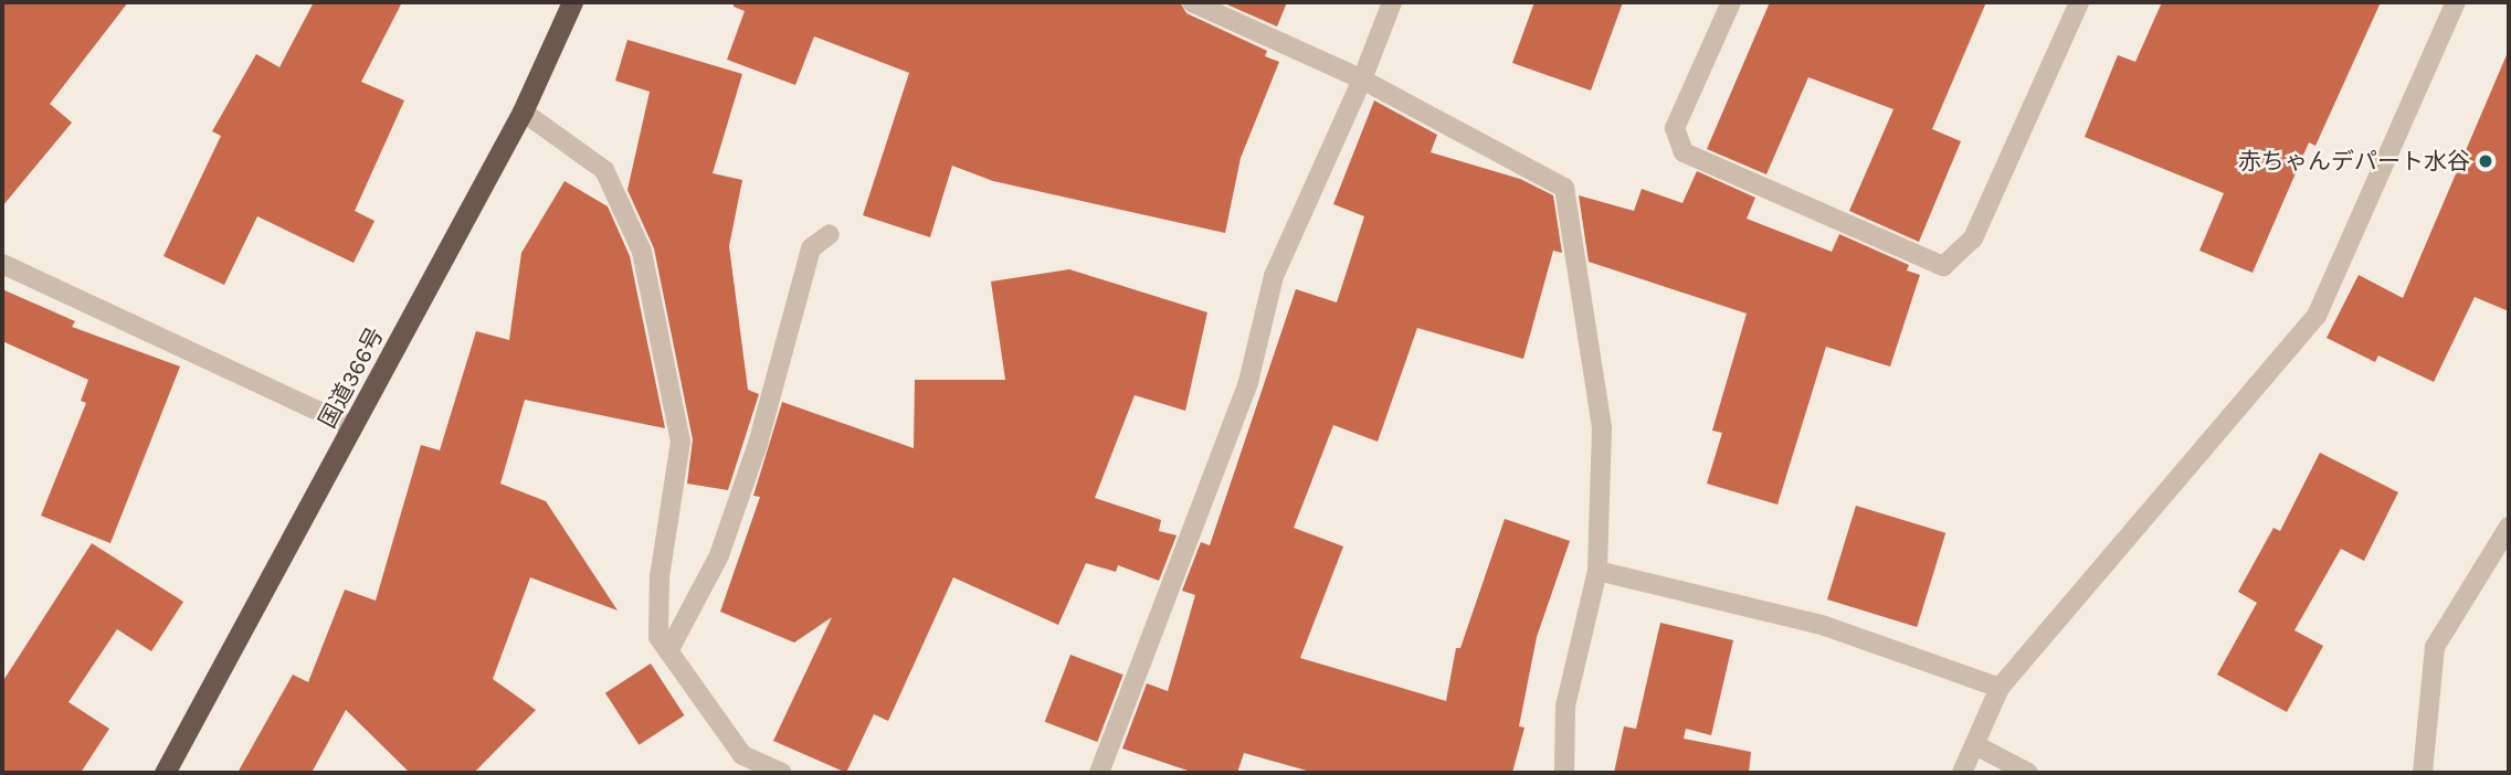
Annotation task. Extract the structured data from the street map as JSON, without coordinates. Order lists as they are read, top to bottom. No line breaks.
{"streets":{"highway":["国道366号"]},"places":["赤ちゃんデパート水谷"]}
